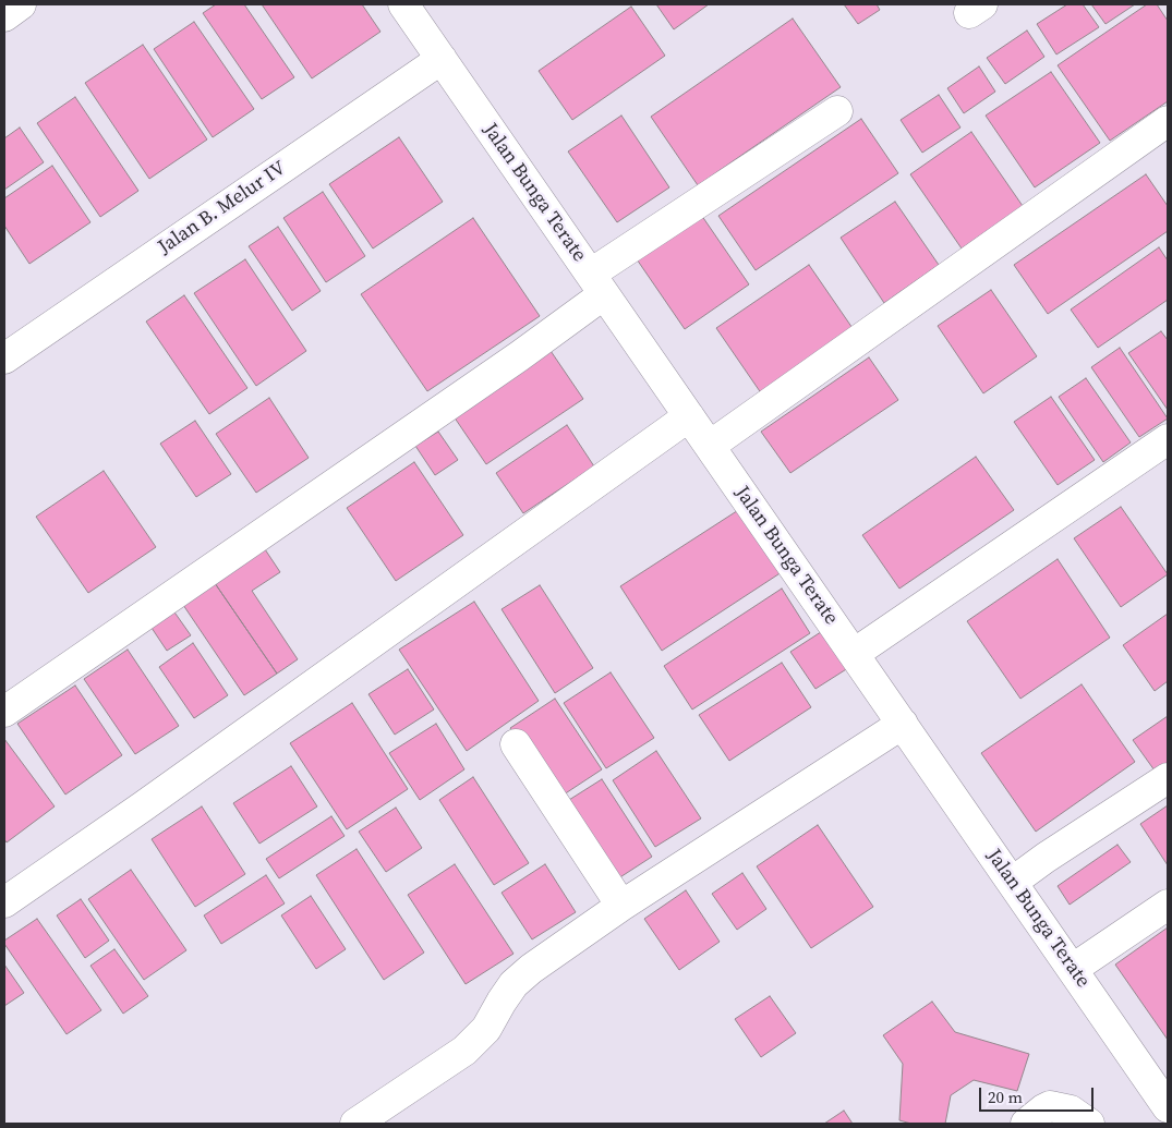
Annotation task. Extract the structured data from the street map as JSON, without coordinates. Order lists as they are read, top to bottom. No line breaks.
{"streets":{"street":["Jalan Bunga Terate","Jalan B. Melur IV"]},"crossings":[["Jalan Bunga Terate","Jalan B. Melur IV"]],"scale_bar":"20 m"}
